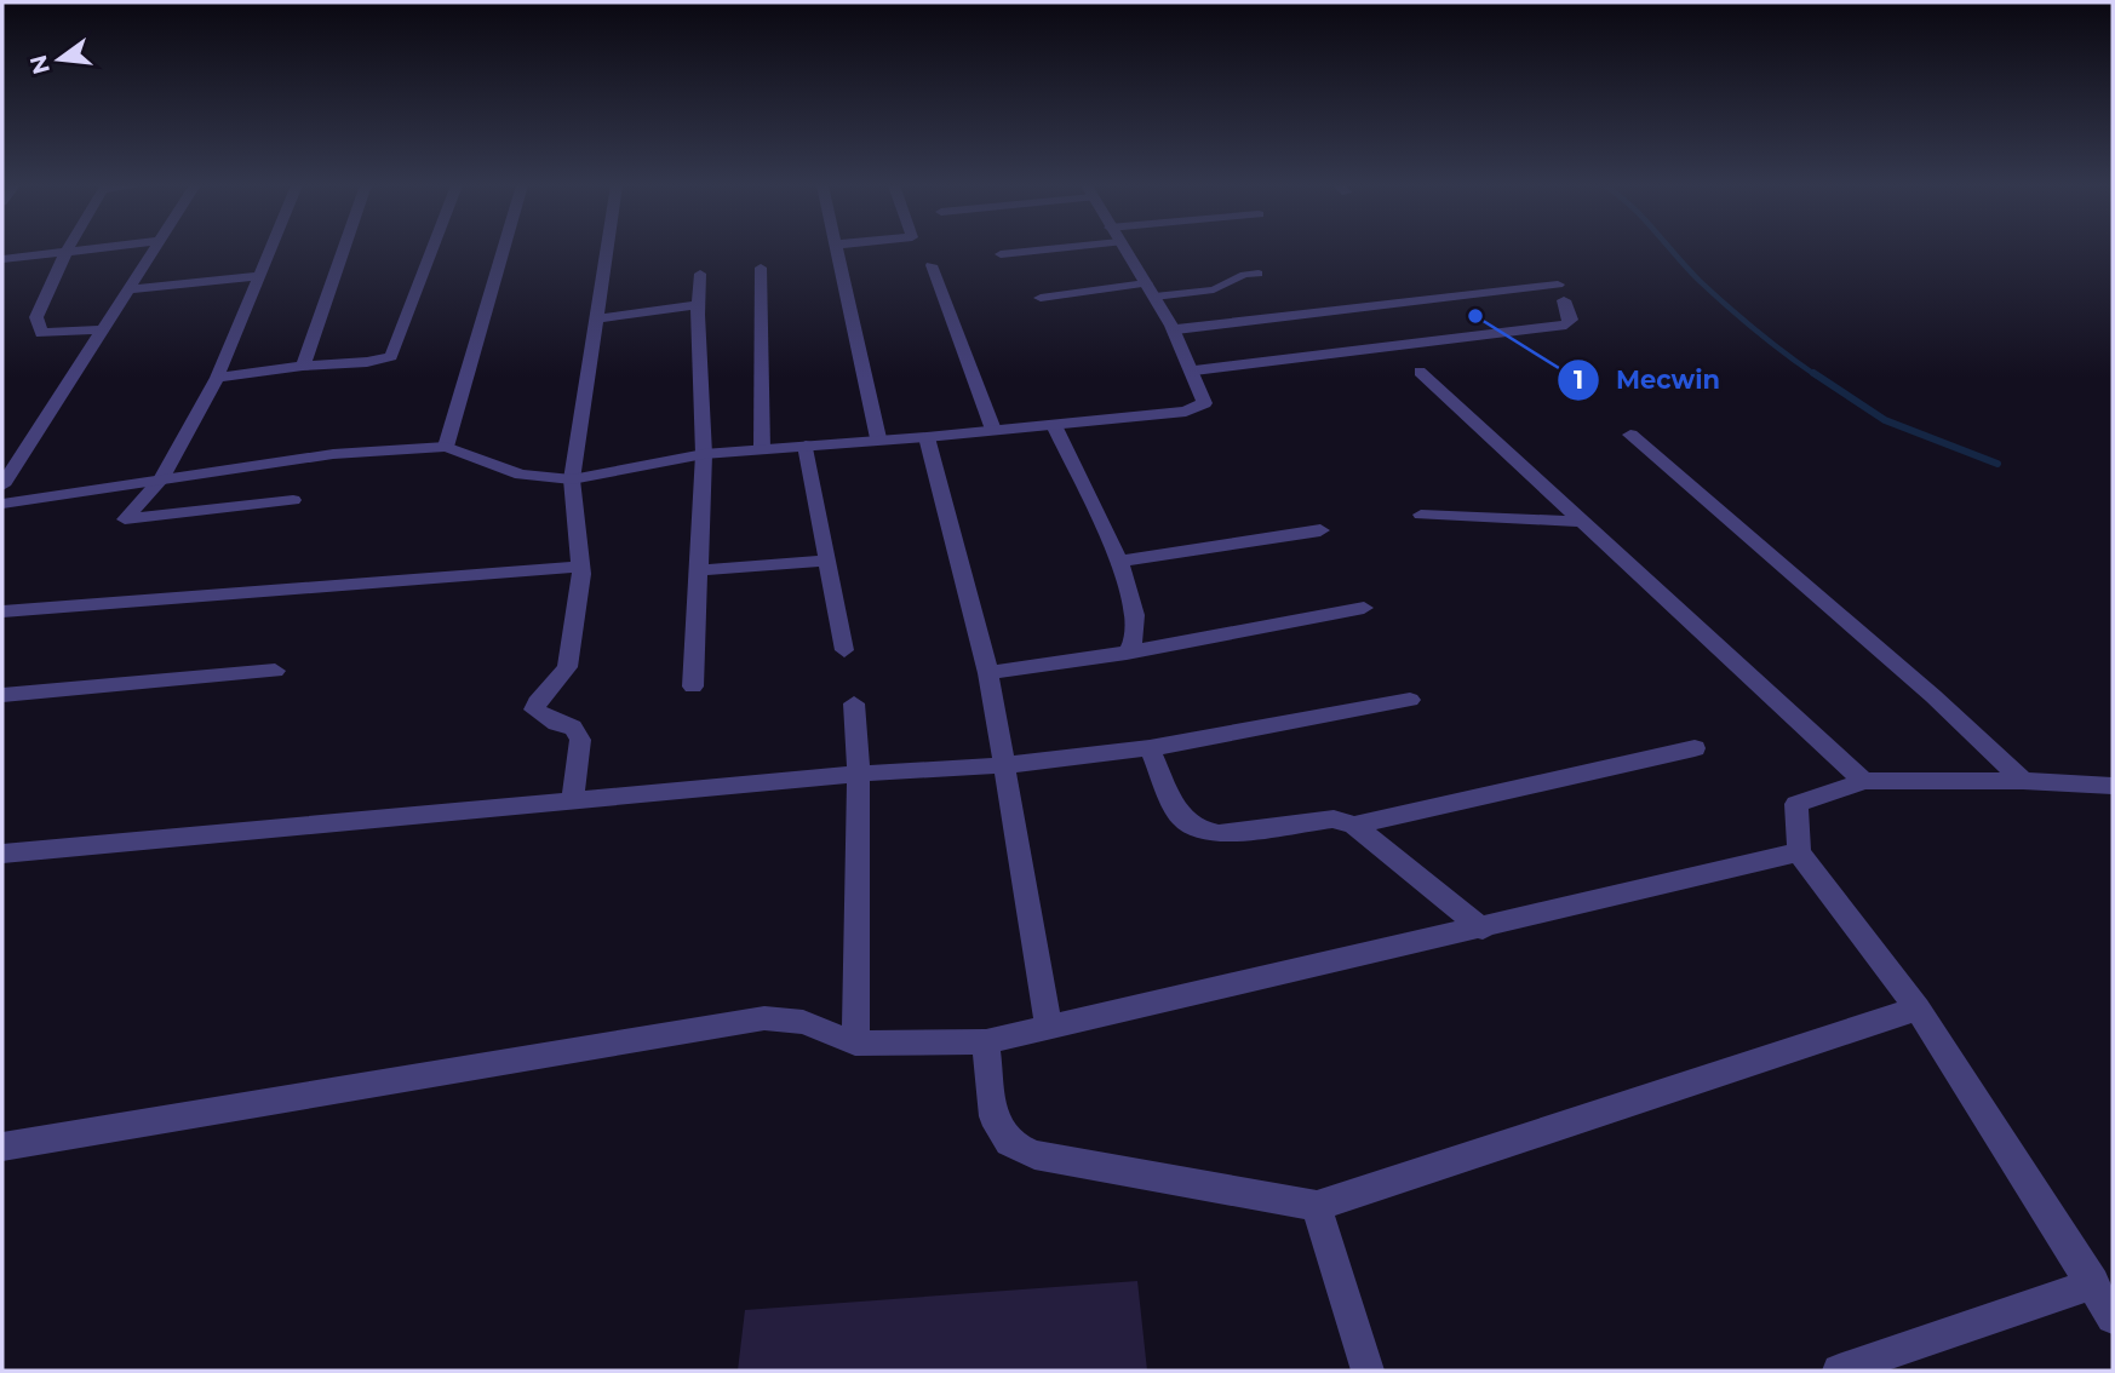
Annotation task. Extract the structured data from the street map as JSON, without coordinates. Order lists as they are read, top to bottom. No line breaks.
{"places":["Mecwin"],"north":"left"}
